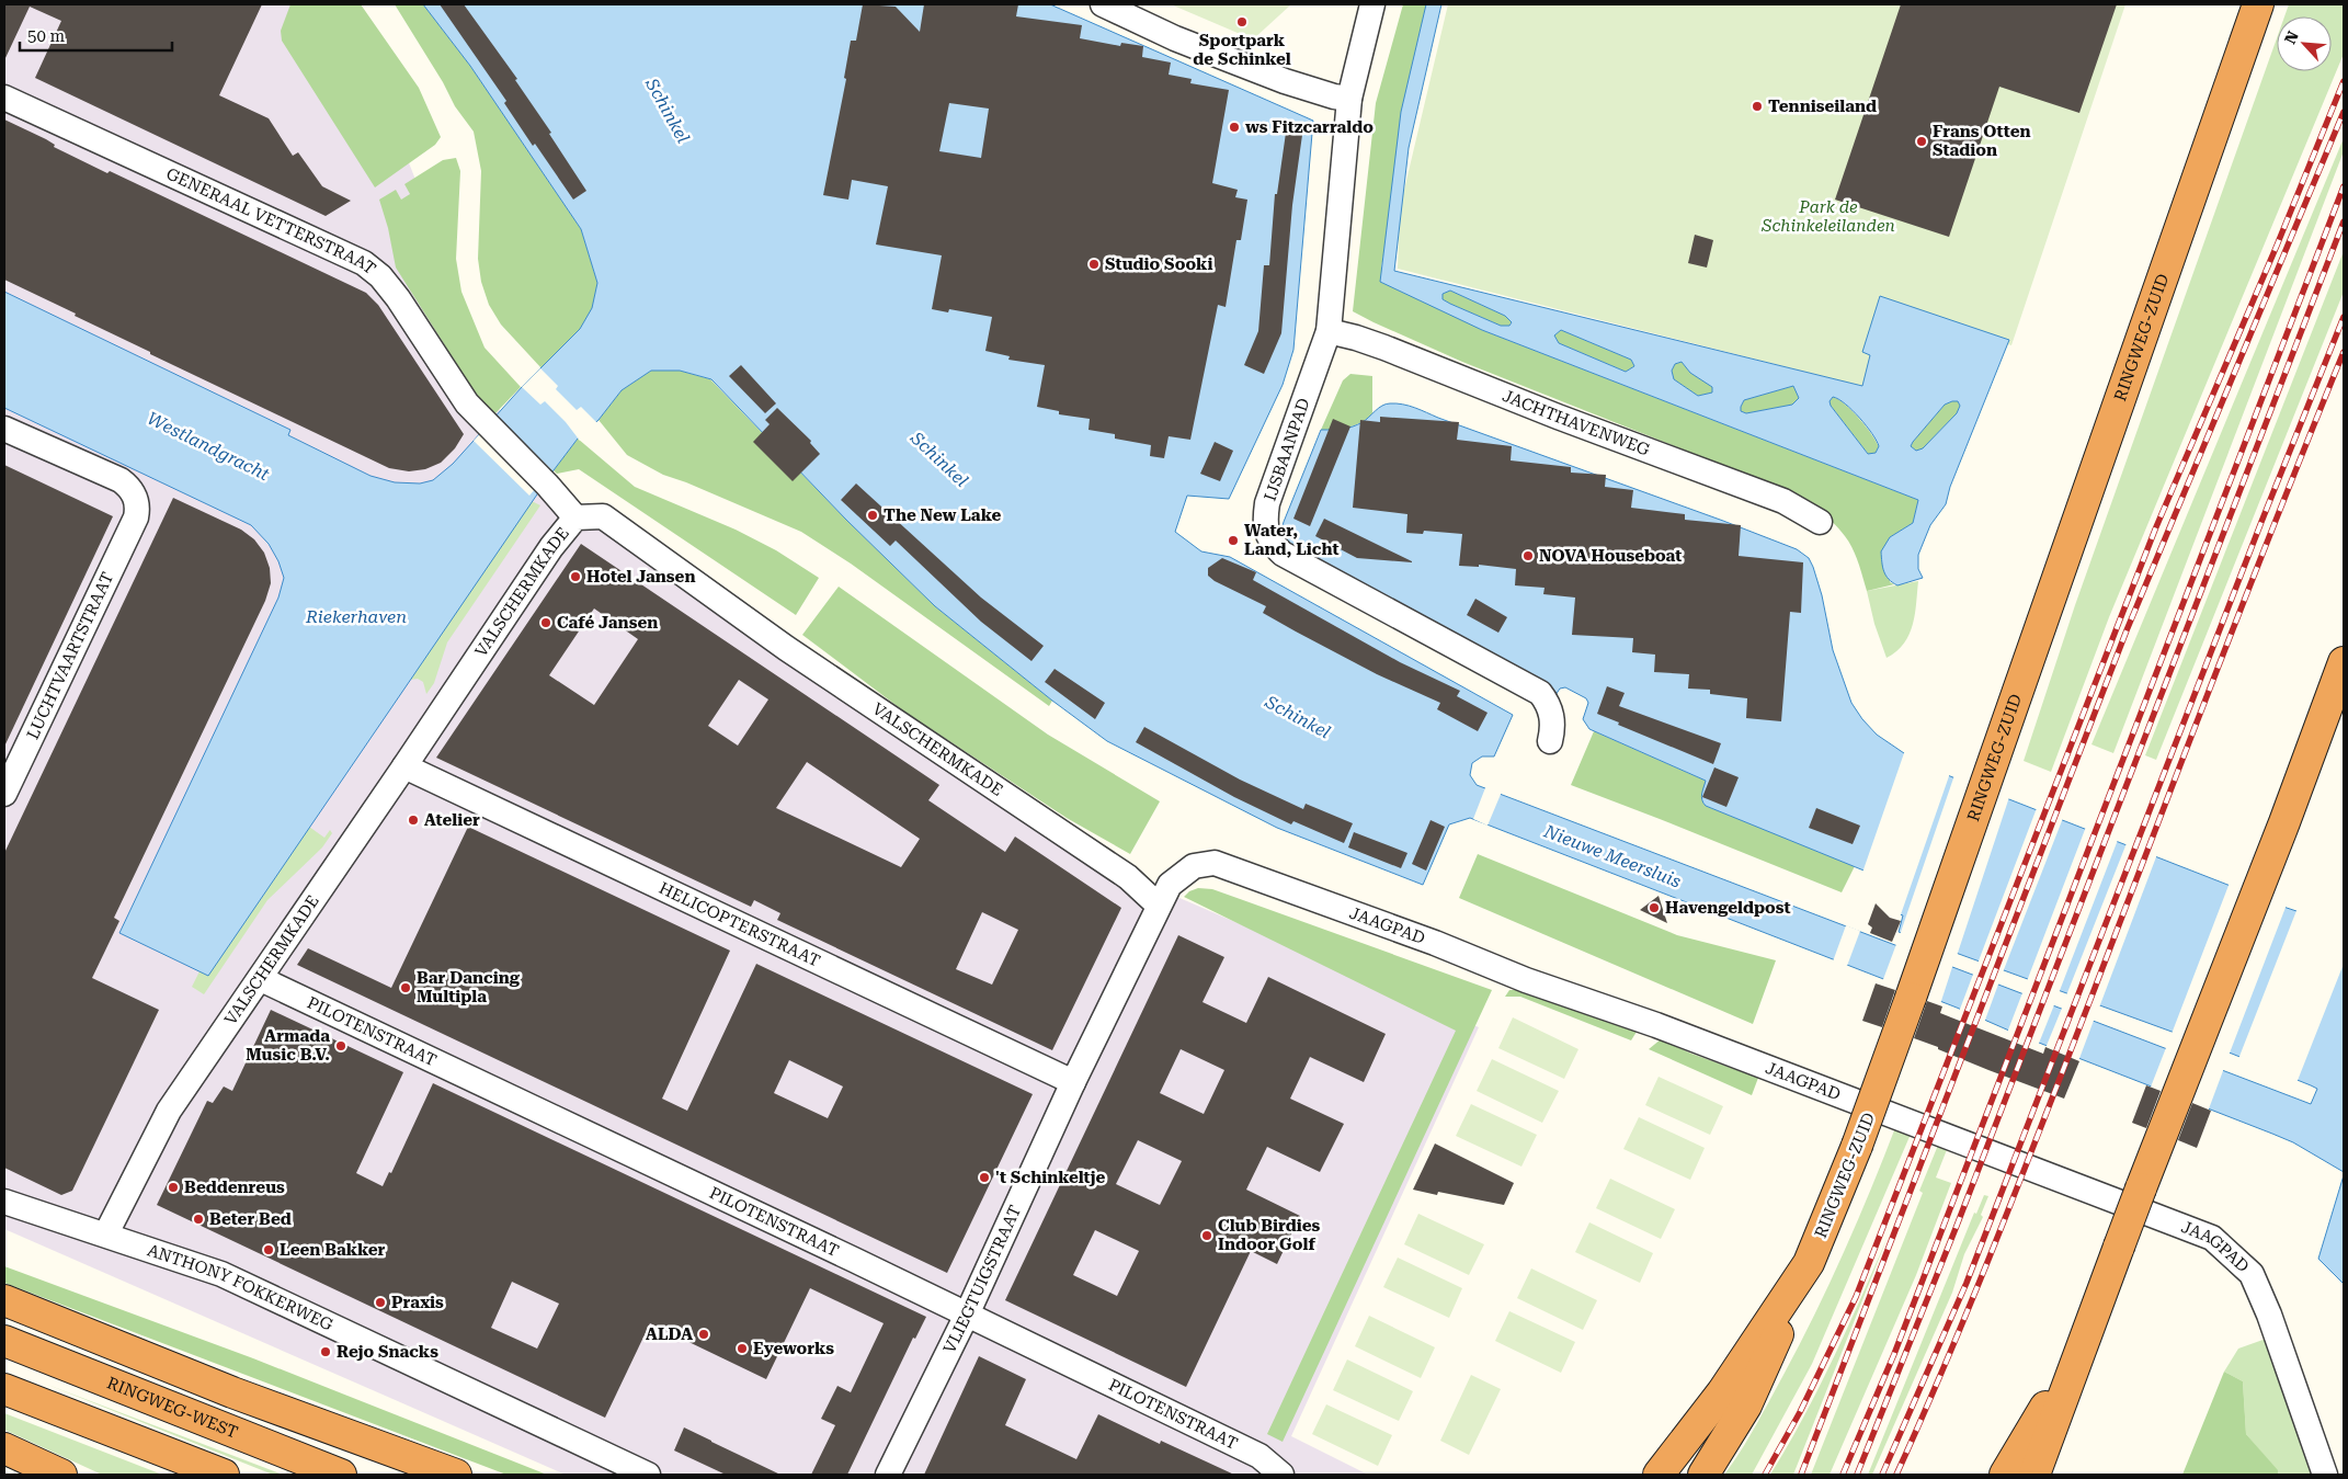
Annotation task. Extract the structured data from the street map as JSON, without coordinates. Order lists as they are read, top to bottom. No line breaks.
{"streets":{"highway":["RINGWEG-ZUID","RINGWEG-WEST"],"street":["GENERAAL VETTERSTRAAT","JACHTHAVENWEG","IJSBAANPAD","VALSCHERMKADE","LUCHTVAARTSTRAAT","HELICOPTERSTRAAT","JAAGPAD","PILOTENSTRAAT","VLIEGTUIGSTRAAT","ANTHONY FOKKERWEG"]},"crossings":[["GENERAAL VETTERSTRAAT","VALSCHERMKADE"],["JACHTHAVENWEG","IJSBAANPAD"],["VALSCHERMKADE","HELICOPTERSTRAAT"],["VALSCHERMKADE","JAAGPAD"],["VALSCHERMKADE","PILOTENSTRAAT"],["VALSCHERMKADE","VLIEGTUIGSTRAAT"],["VALSCHERMKADE","ANTHONY FOKKERWEG"],["HELICOPTERSTRAAT","VLIEGTUIGSTRAAT"],["JAAGPAD","VLIEGTUIGSTRAAT"],["PILOTENSTRAAT","VLIEGTUIGSTRAAT"]],"water":["Schinkel","Westlandgracht","Riekerhaven","Nieuwe Meersluis"],"parks":["Park de Schinkeleilanden"],"places":["Sportpark de Schinkel","Tenniseiland","ws Fitzcarraldo","Frans Otten Stadion","Studio Sooki","The New Lake","Water, Land, Licht","NOVA Houseboat","Hotel Jansen","Café Jansen","Atelier","Havengeldpost","Bar Dancing Multipla","Armada Music B.V.","'t Schinkeltje","Beddenreus","Beter Bed","Club Birdies Indoor Golf","Leen Bakker","Praxis","ALDA","Eyeworks","Rejo Snacks"],"scale_bar":"50 m","north":"top left"}
